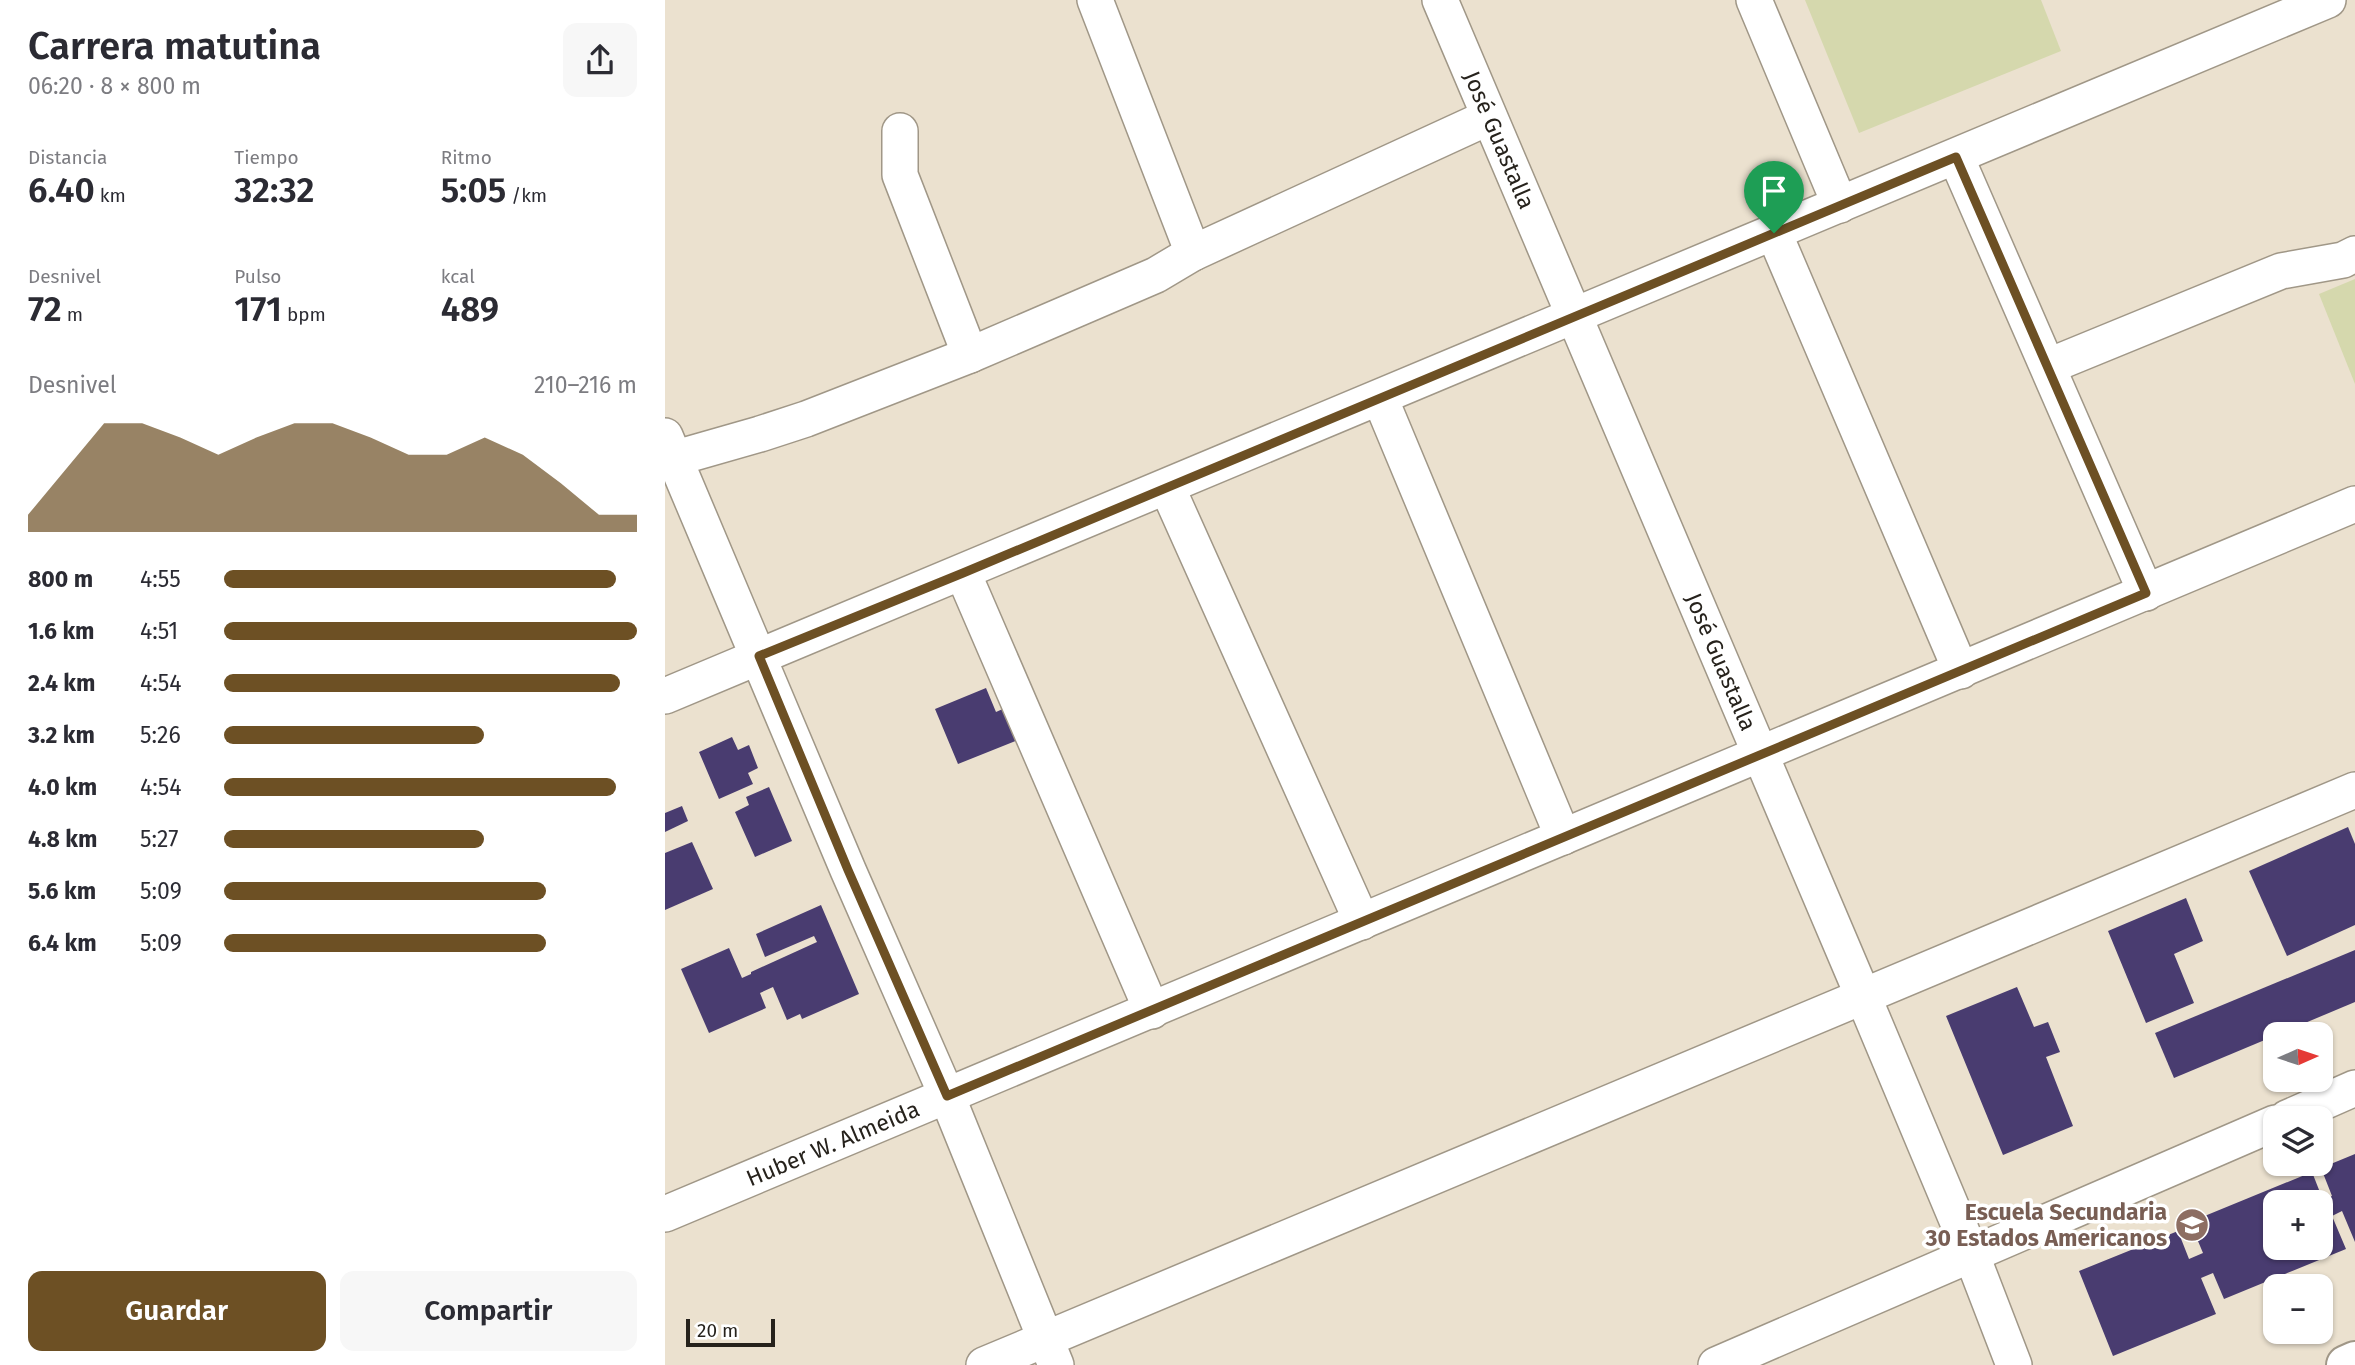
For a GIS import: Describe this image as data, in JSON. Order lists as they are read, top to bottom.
{
  "streets": {
    "street": ["José Guastalla", "Huber W. Almeida"]
  },
  "crossings": [
    ["José Guastalla", "Huber W. Almeida"]
  ],
  "places": {
    "school or university": ["Escuela Secundaria 30 Estados Americanos"]
  },
  "scale_bar": "20 m",
  "north": "right",
  "page": {
    "heading": ["Carrera matutina", "06:20 · 8 × 800 m"],
    "stats": [
      ["Distancia", "6.40 km"],
      ["Tiempo", "32:32"],
      ["Ritmo", "5:05 /km"],
      ["Desnivel", "72 m"],
      ["Pulso", "171 bpm"],
      ["kcal", "489"]
    ],
    "chart": ["Desnivel", "210–216 m"],
    "list": [
      {
        "name": "800 m",
        "note": "4:55"
      },
      {
        "name": "1.6 km",
        "note": "4:51"
      },
      {
        "name": "2.4 km",
        "note": "4:54"
      },
      {
        "name": "3.2 km",
        "note": "5:26"
      },
      {
        "name": "4.0 km",
        "note": "4:54"
      },
      {
        "name": "4.8 km",
        "note": "5:27"
      },
      {
        "name": "5.6 km",
        "note": "5:09"
      },
      {
        "name": "6.4 km",
        "note": "5:09"
      }
    ],
    "map_buttons": ["+", "−"],
    "buttons": ["Guardar", "Compartir"],
    "scale": "20 m"
  }
}
